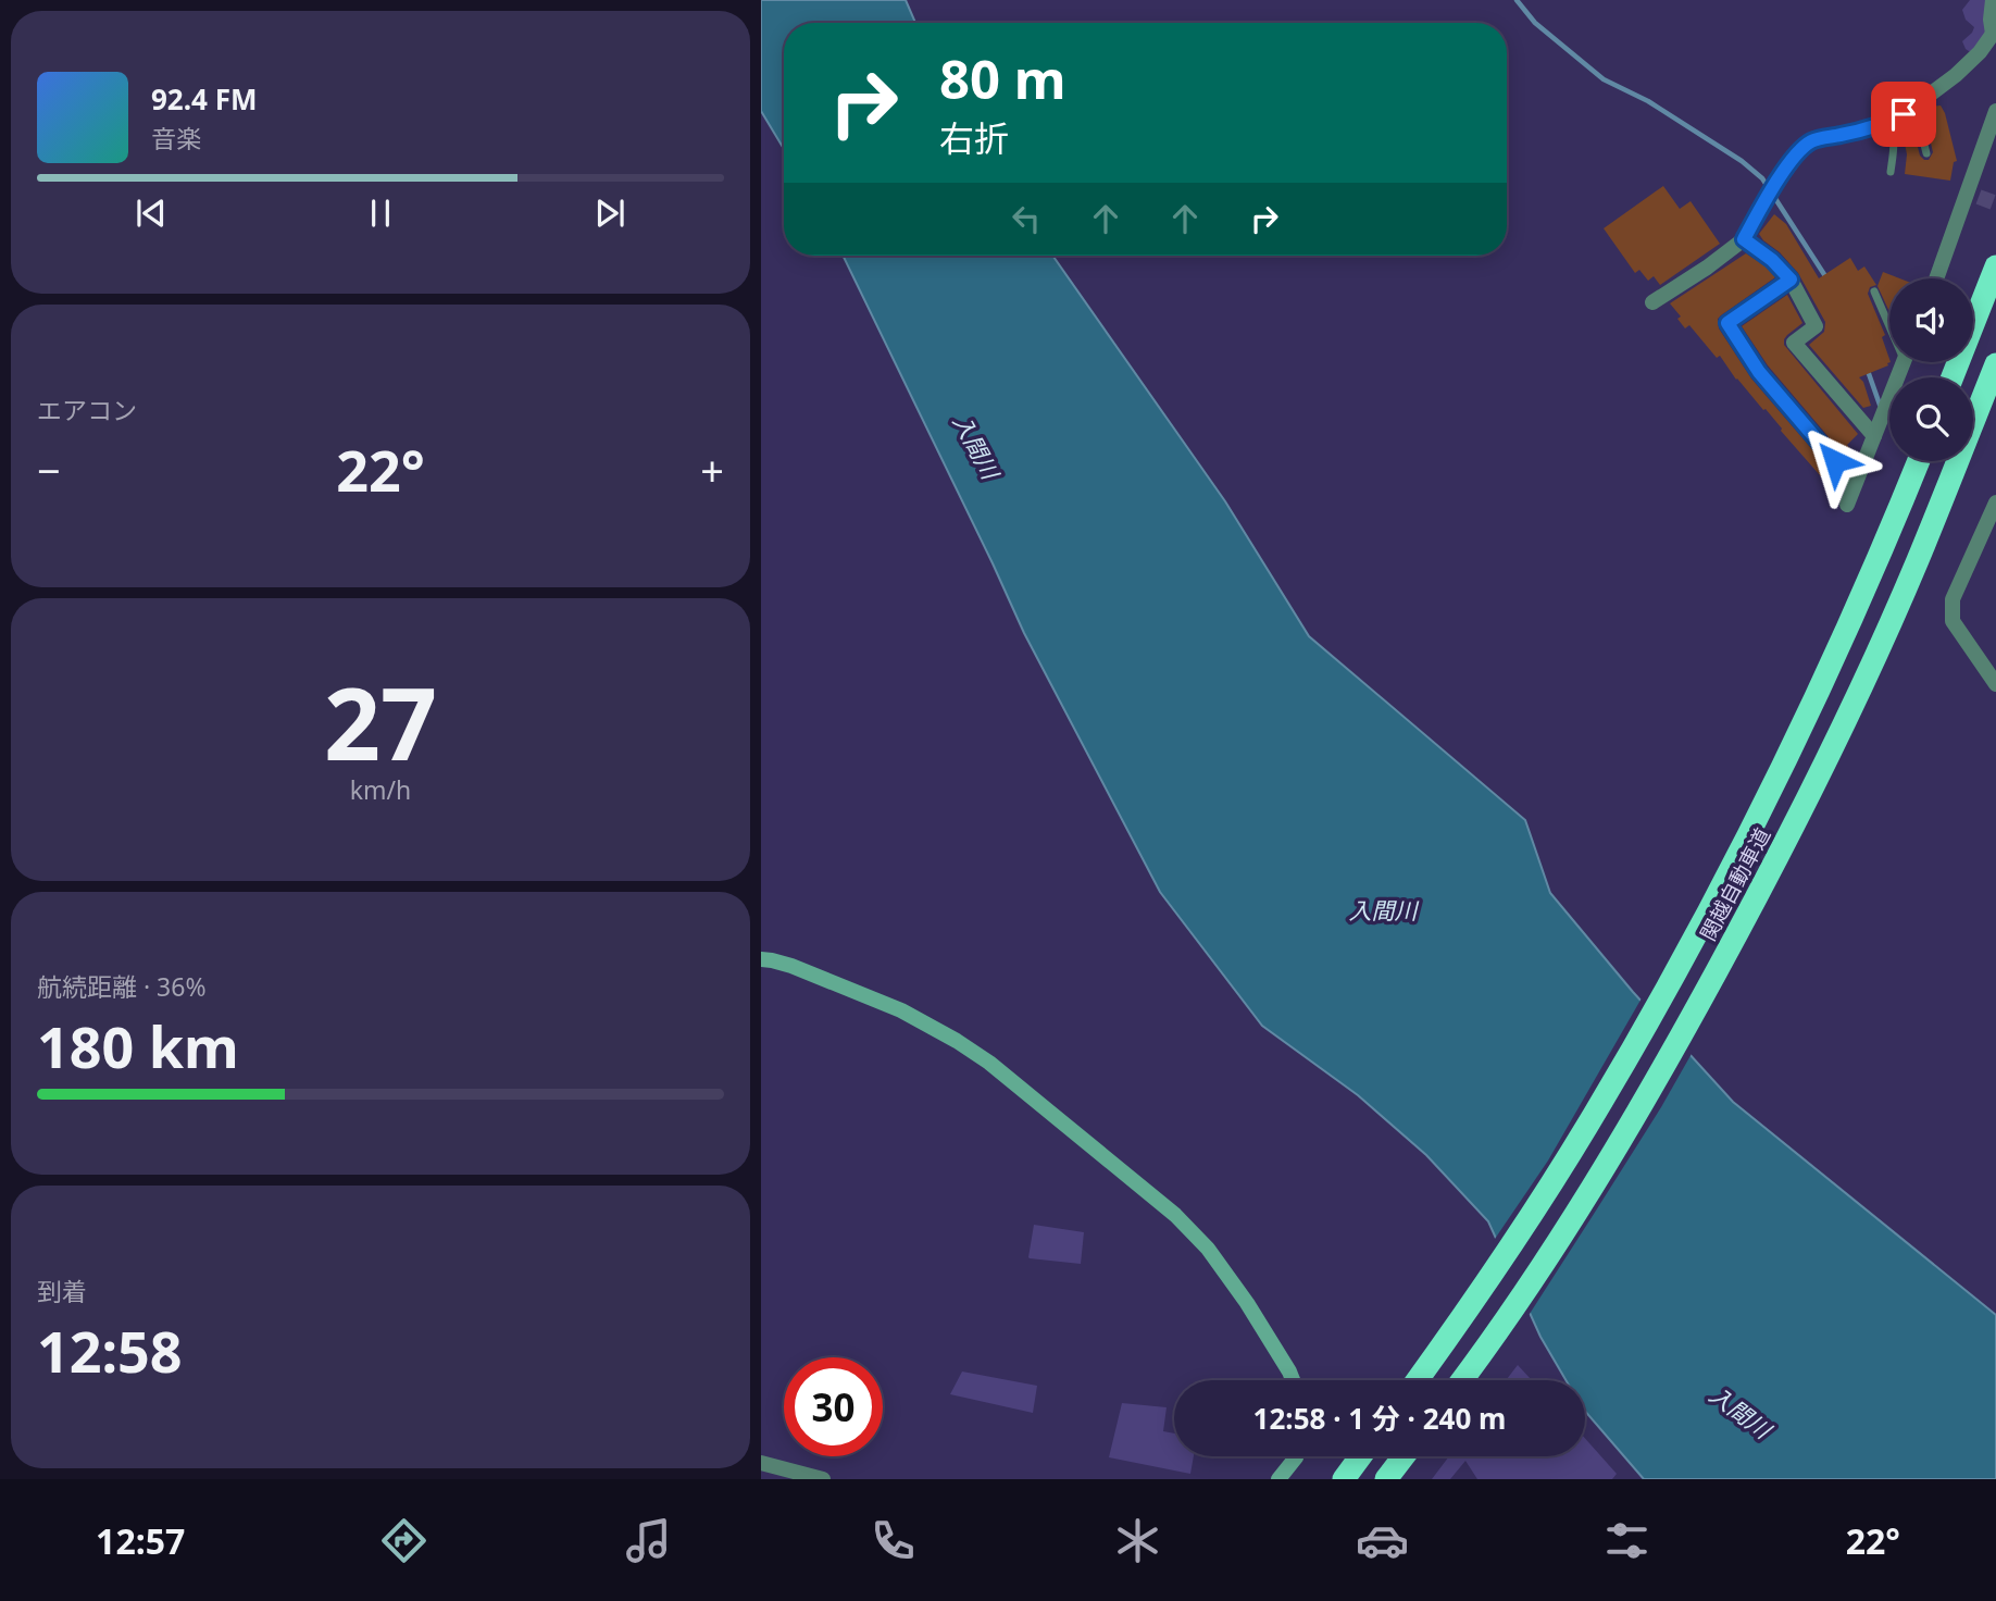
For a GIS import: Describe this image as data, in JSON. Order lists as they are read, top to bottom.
{
  "streets": {
    "highway": ["関越自動車道"]
  },
  "water": ["入間川"],
  "page": {
    "turn": ["80 m", "右折"],
    "song": ["92.4 FM", "音楽"],
    "tile": [
      "エアコン",
      ["27", "km/h"],
      ["航続距離 · 36%", "180 km"],
      ["到着", "12:58"]
    ],
    "heat": ["−", "22°", "+"],
    "limit": "30",
    "trip": "12:58 · 1 分 · 240 m",
    "tabs": ["12:57", "22°"]
  }
}
